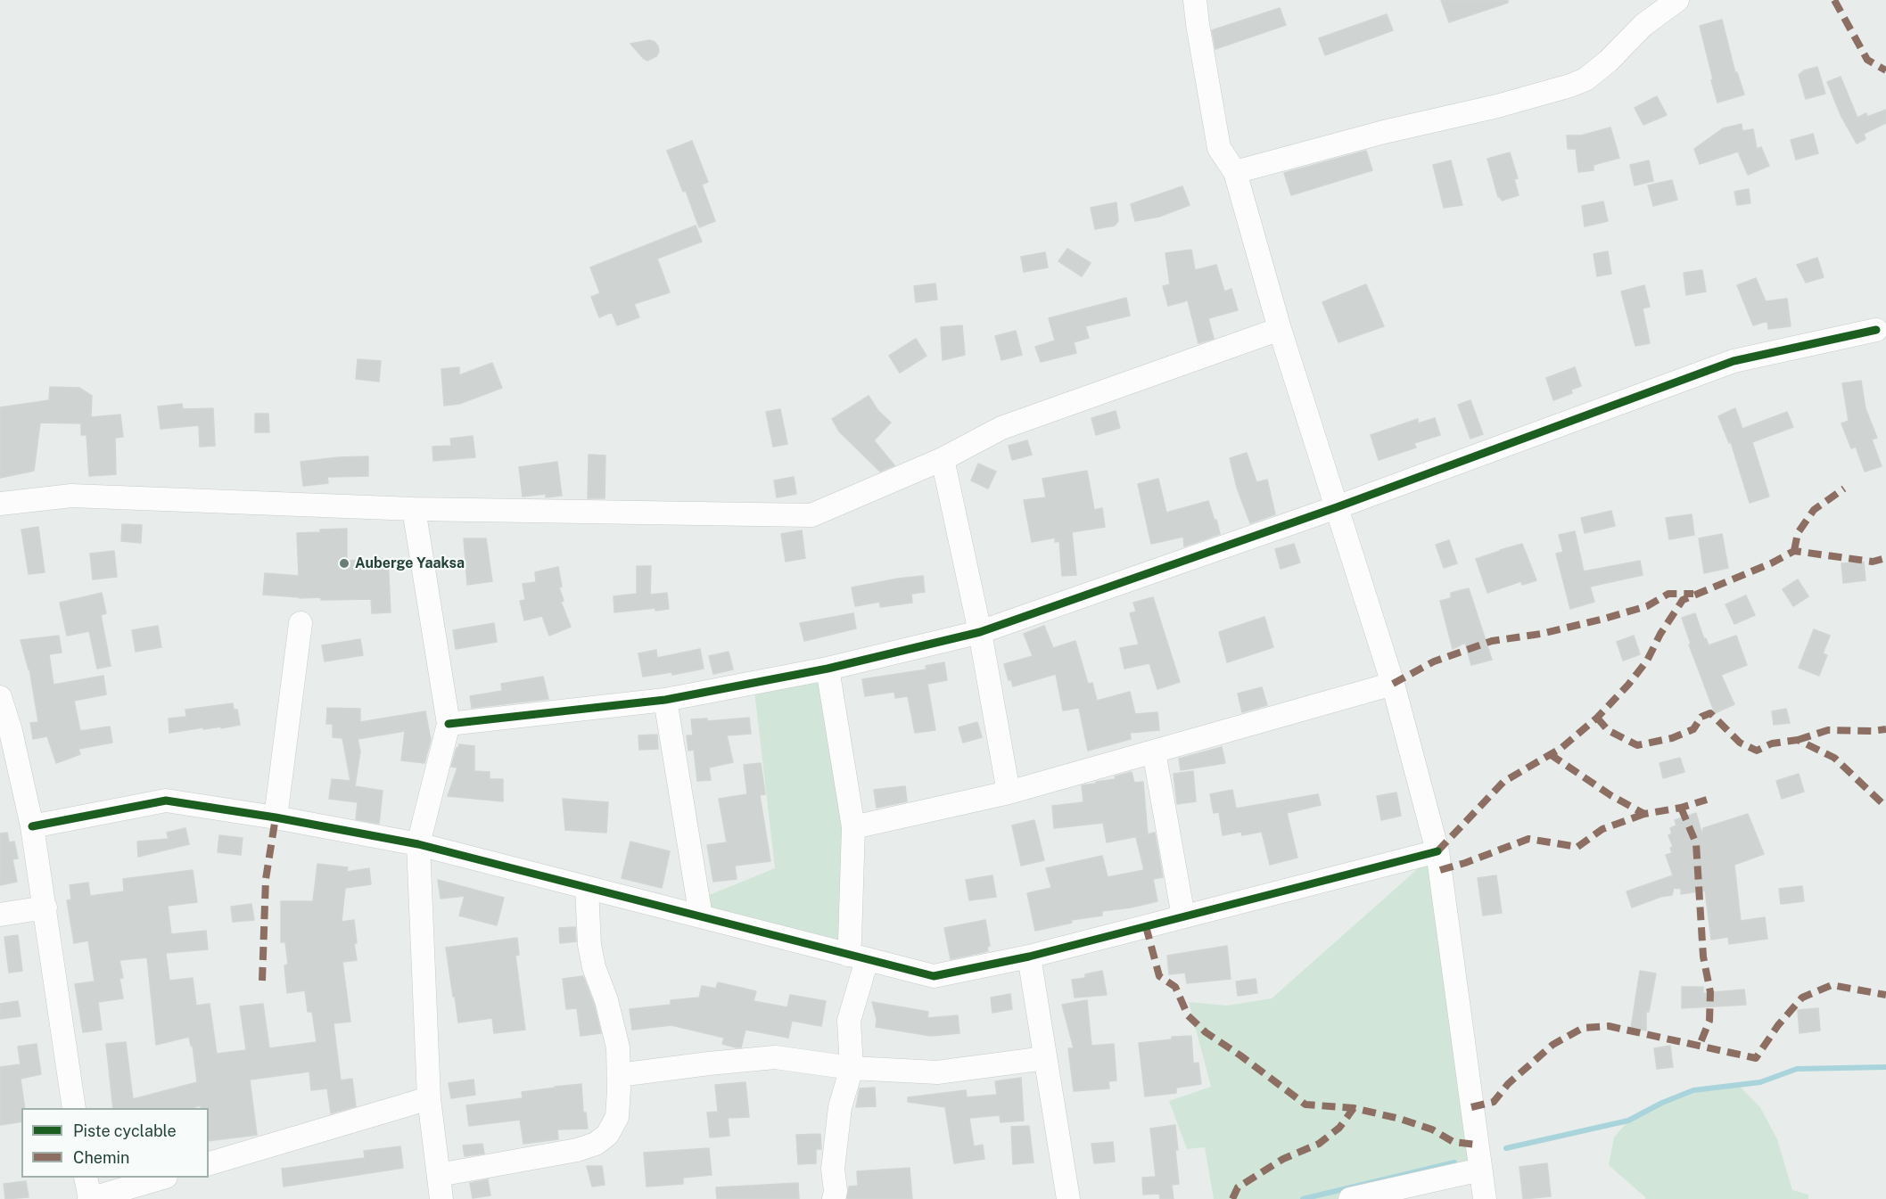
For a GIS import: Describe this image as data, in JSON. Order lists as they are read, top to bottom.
{
  "places": ["Auberge Yaaksa"],
  "legend": ["Piste cyclable", "Chemin"]
}
